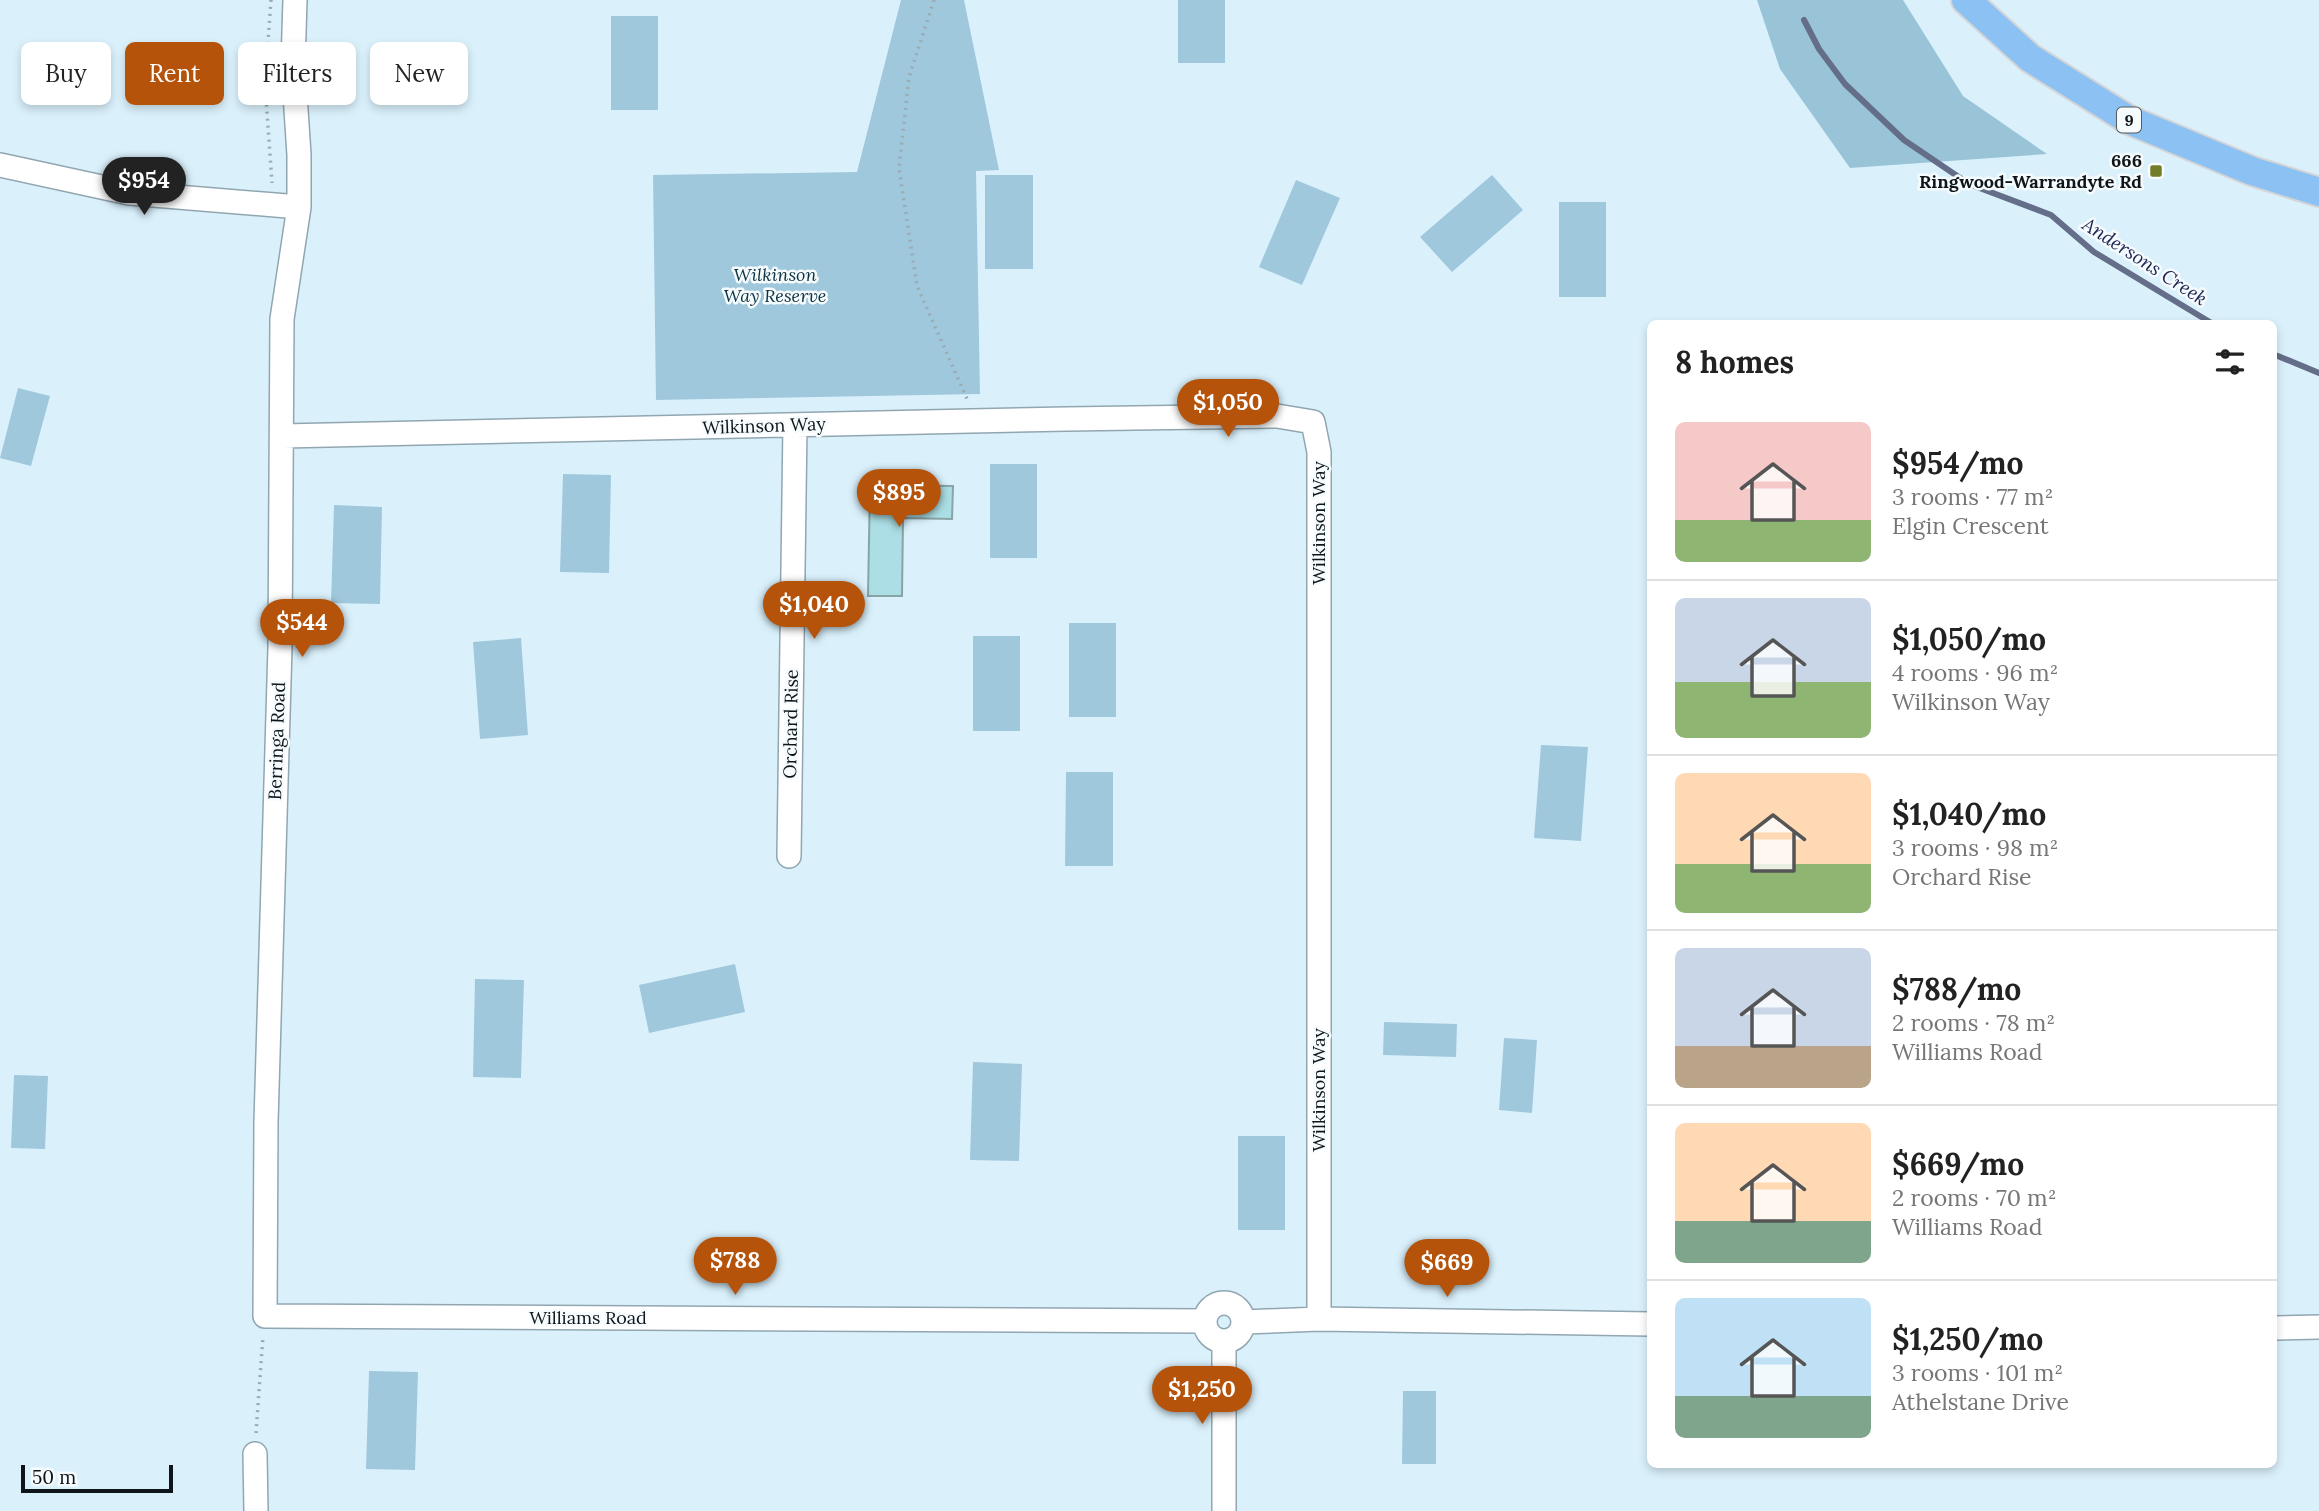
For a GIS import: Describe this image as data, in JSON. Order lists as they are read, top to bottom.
{
  "streets": {
    "main road": ["9"],
    "street": [
      "Wilkinson Way",
      "Orchard Rise",
      "Berringa Road",
      "Williams Road"
    ]
  },
  "crossings": [
    ["Wilkinson Way", "Orchard Rise"],
    ["Wilkinson Way", "Berringa Road"],
    ["Berringa Road", "Williams Road"]
  ],
  "water": ["Andersons Creek"],
  "parks": ["Wilkinson Way Reserve"],
  "places": {
    "transit": ["666 Ringwood-Warrandyte Rd"]
  },
  "scale_bar": "50 m",
  "page": {
    "chip": [
      "Buy",
      "Rent",
      "Filters",
      "New"
    ],
    "price": [
      "$954",
      "$1,050",
      "$895",
      "$1,040",
      "$544",
      "$788",
      "$669",
      "$1,250"
    ],
    "heading": "8 homes",
    "list": [
      {
        "name": "$954/mo",
        "note": "3 rooms · 77 m² · Elgin Crescent"
      },
      {
        "name": "$1,050/mo",
        "note": "4 rooms · 96 m² · Wilkinson Way"
      },
      {
        "name": "$1,040/mo",
        "note": "3 rooms · 98 m² · Orchard Rise"
      },
      {
        "name": "$788/mo",
        "note": "2 rooms · 78 m² · Williams Road"
      },
      {
        "name": "$669/mo",
        "note": "2 rooms · 70 m² · Williams Road"
      },
      {
        "name": "$1,250/mo",
        "note": "3 rooms · 101 m² · Athelstane Drive"
      }
    ],
    "scale": "50 m"
  }
}
